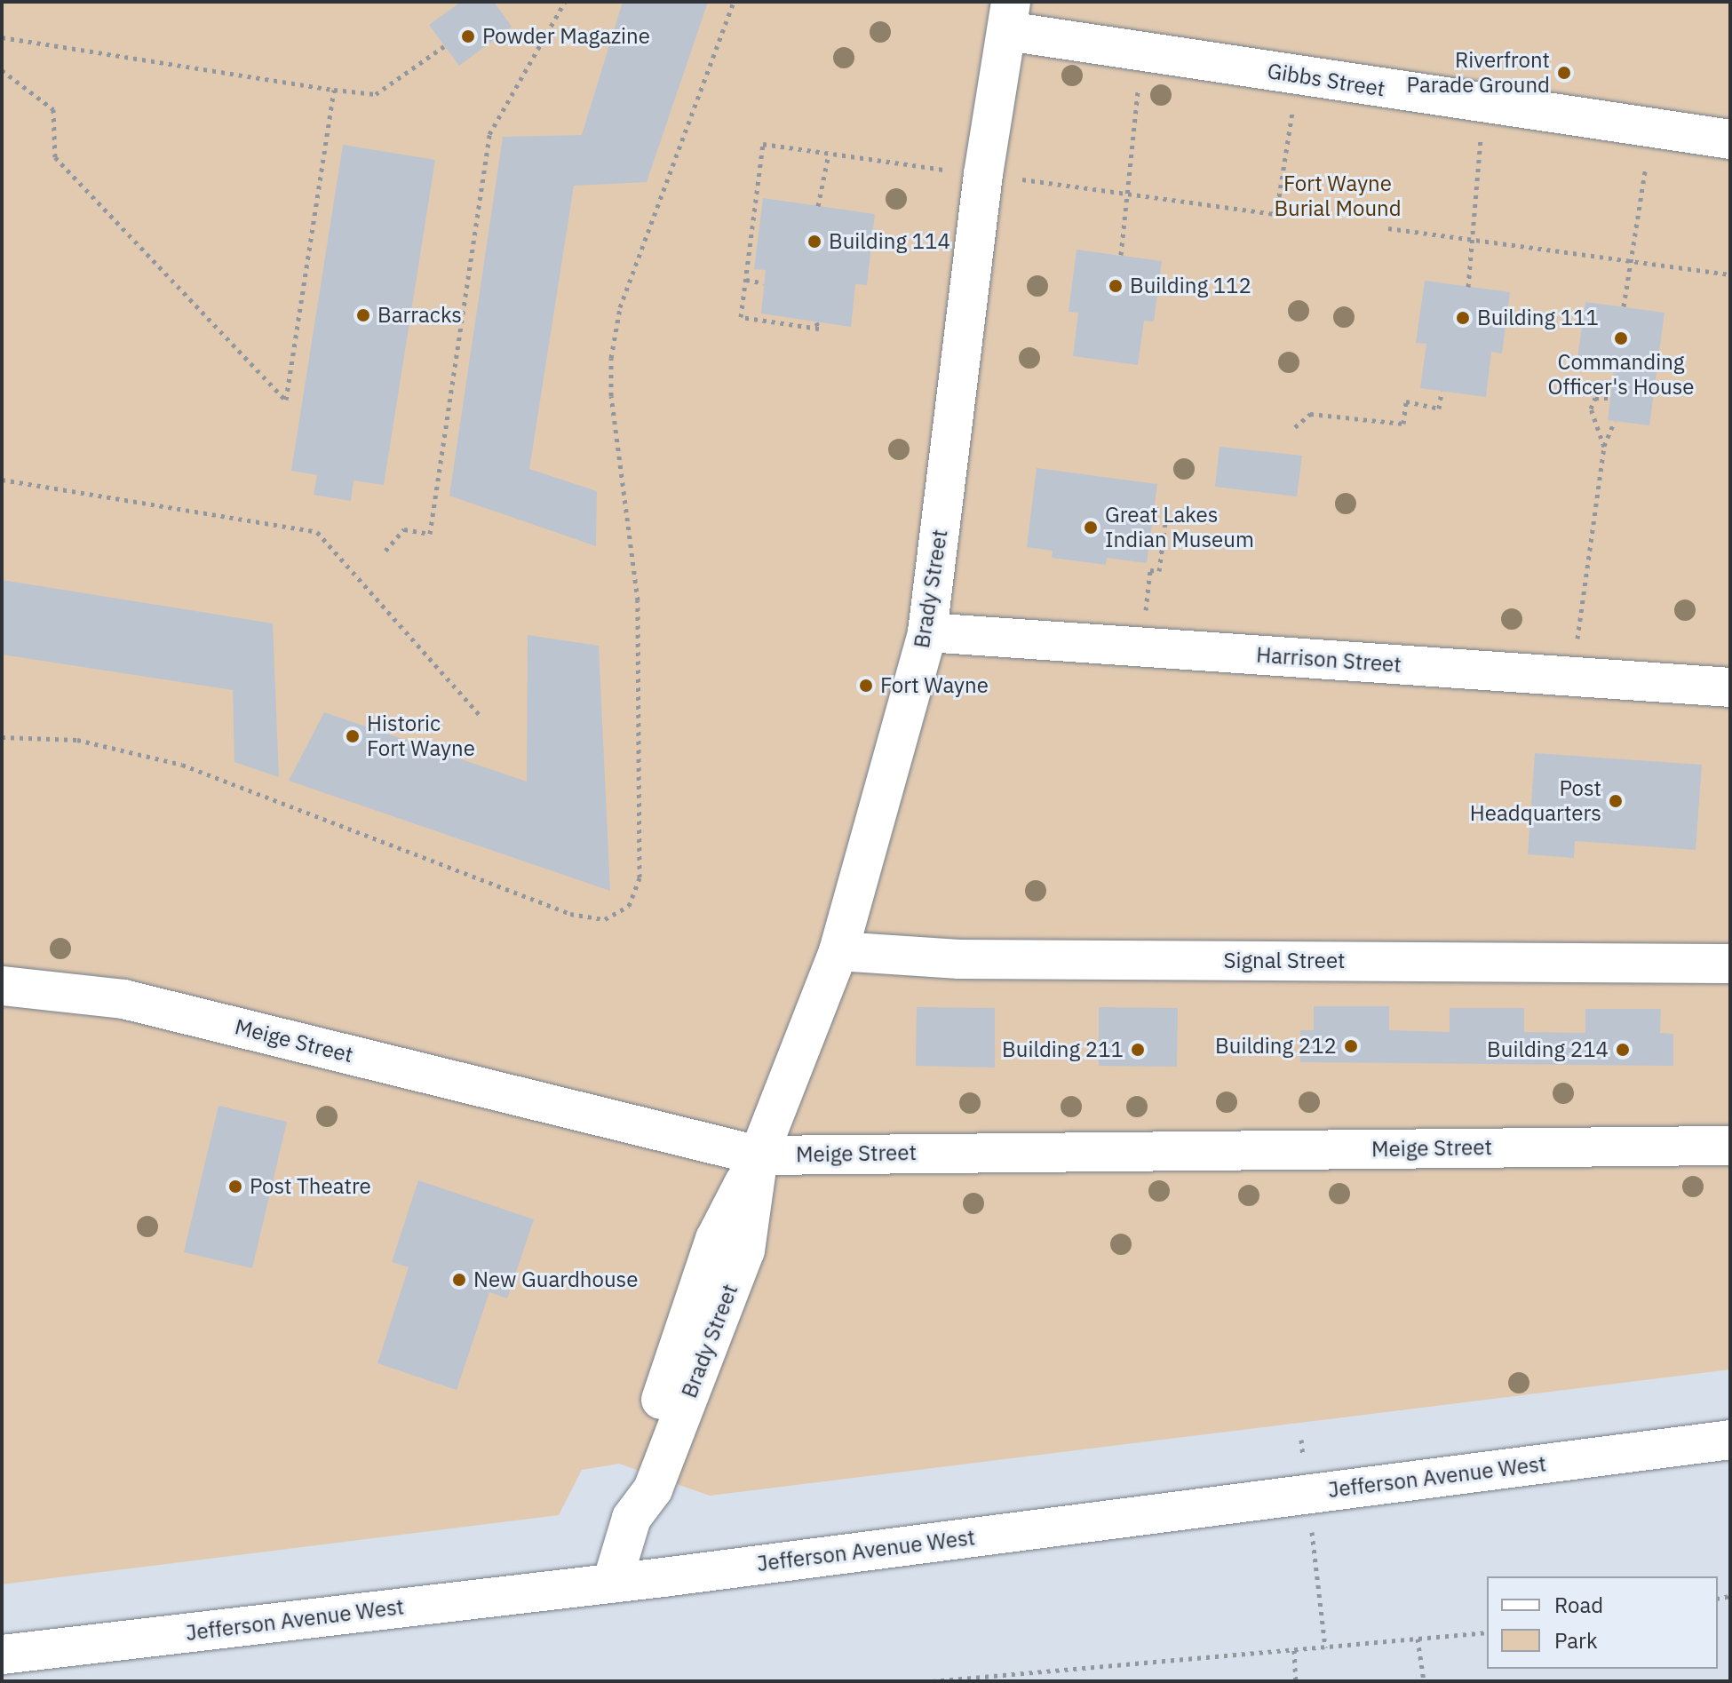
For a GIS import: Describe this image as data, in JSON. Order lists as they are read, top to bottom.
{
  "streets": {
    "street": [
      "Gibbs Street",
      "Brady Street",
      "Harrison Street",
      "Signal Street",
      "Meige Street",
      "Jefferson Avenue West"
    ]
  },
  "crossings": [
    ["Gibbs Street", "Brady Street"],
    ["Brady Street", "Harrison Street"],
    ["Brady Street", "Signal Street"],
    ["Brady Street", "Meige Street"],
    ["Brady Street", "Jefferson Avenue West"]
  ],
  "parks": ["Fort Wayne Burial Mound"],
  "places": [
    "Powder Magazine",
    "Riverfront Parade Ground",
    "Building 114",
    "Building 112",
    "Barracks",
    "Building 111",
    "Commanding Officer's House",
    "Great Lakes Indian Museum",
    "Fort Wayne",
    "Historic Fort Wayne",
    "Post Headquarters",
    "Building 212",
    "Building 211",
    "Building 214",
    "Post Theatre",
    "New Guardhouse"
  ],
  "legend": ["Road", "Park"]
}
